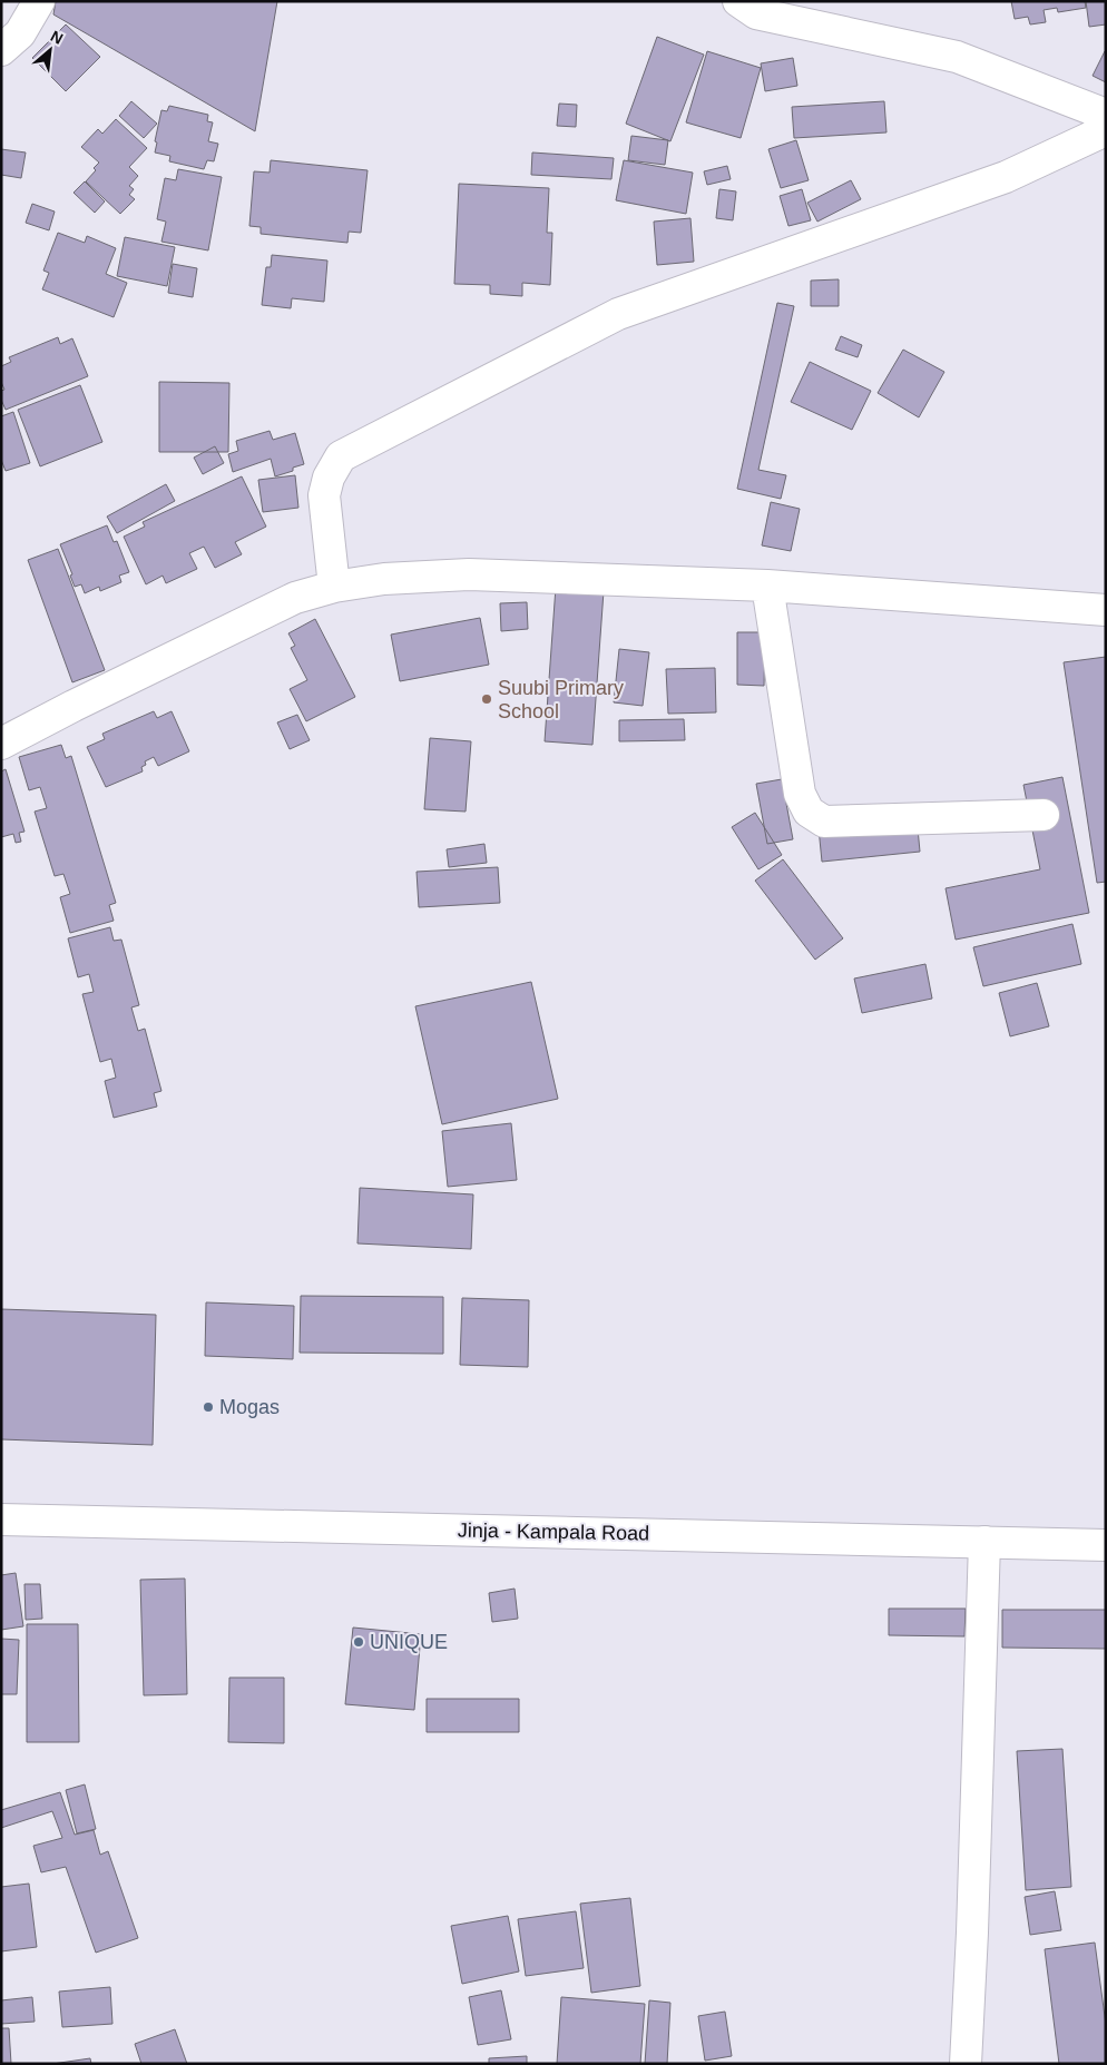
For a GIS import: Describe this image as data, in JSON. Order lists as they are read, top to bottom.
{
  "streets": {
    "main road": ["Jinja - Kampala Road"]
  },
  "places": ["Suubi Primary School", "Mogas", "UNIQUE"],
  "north": "top right"
}
